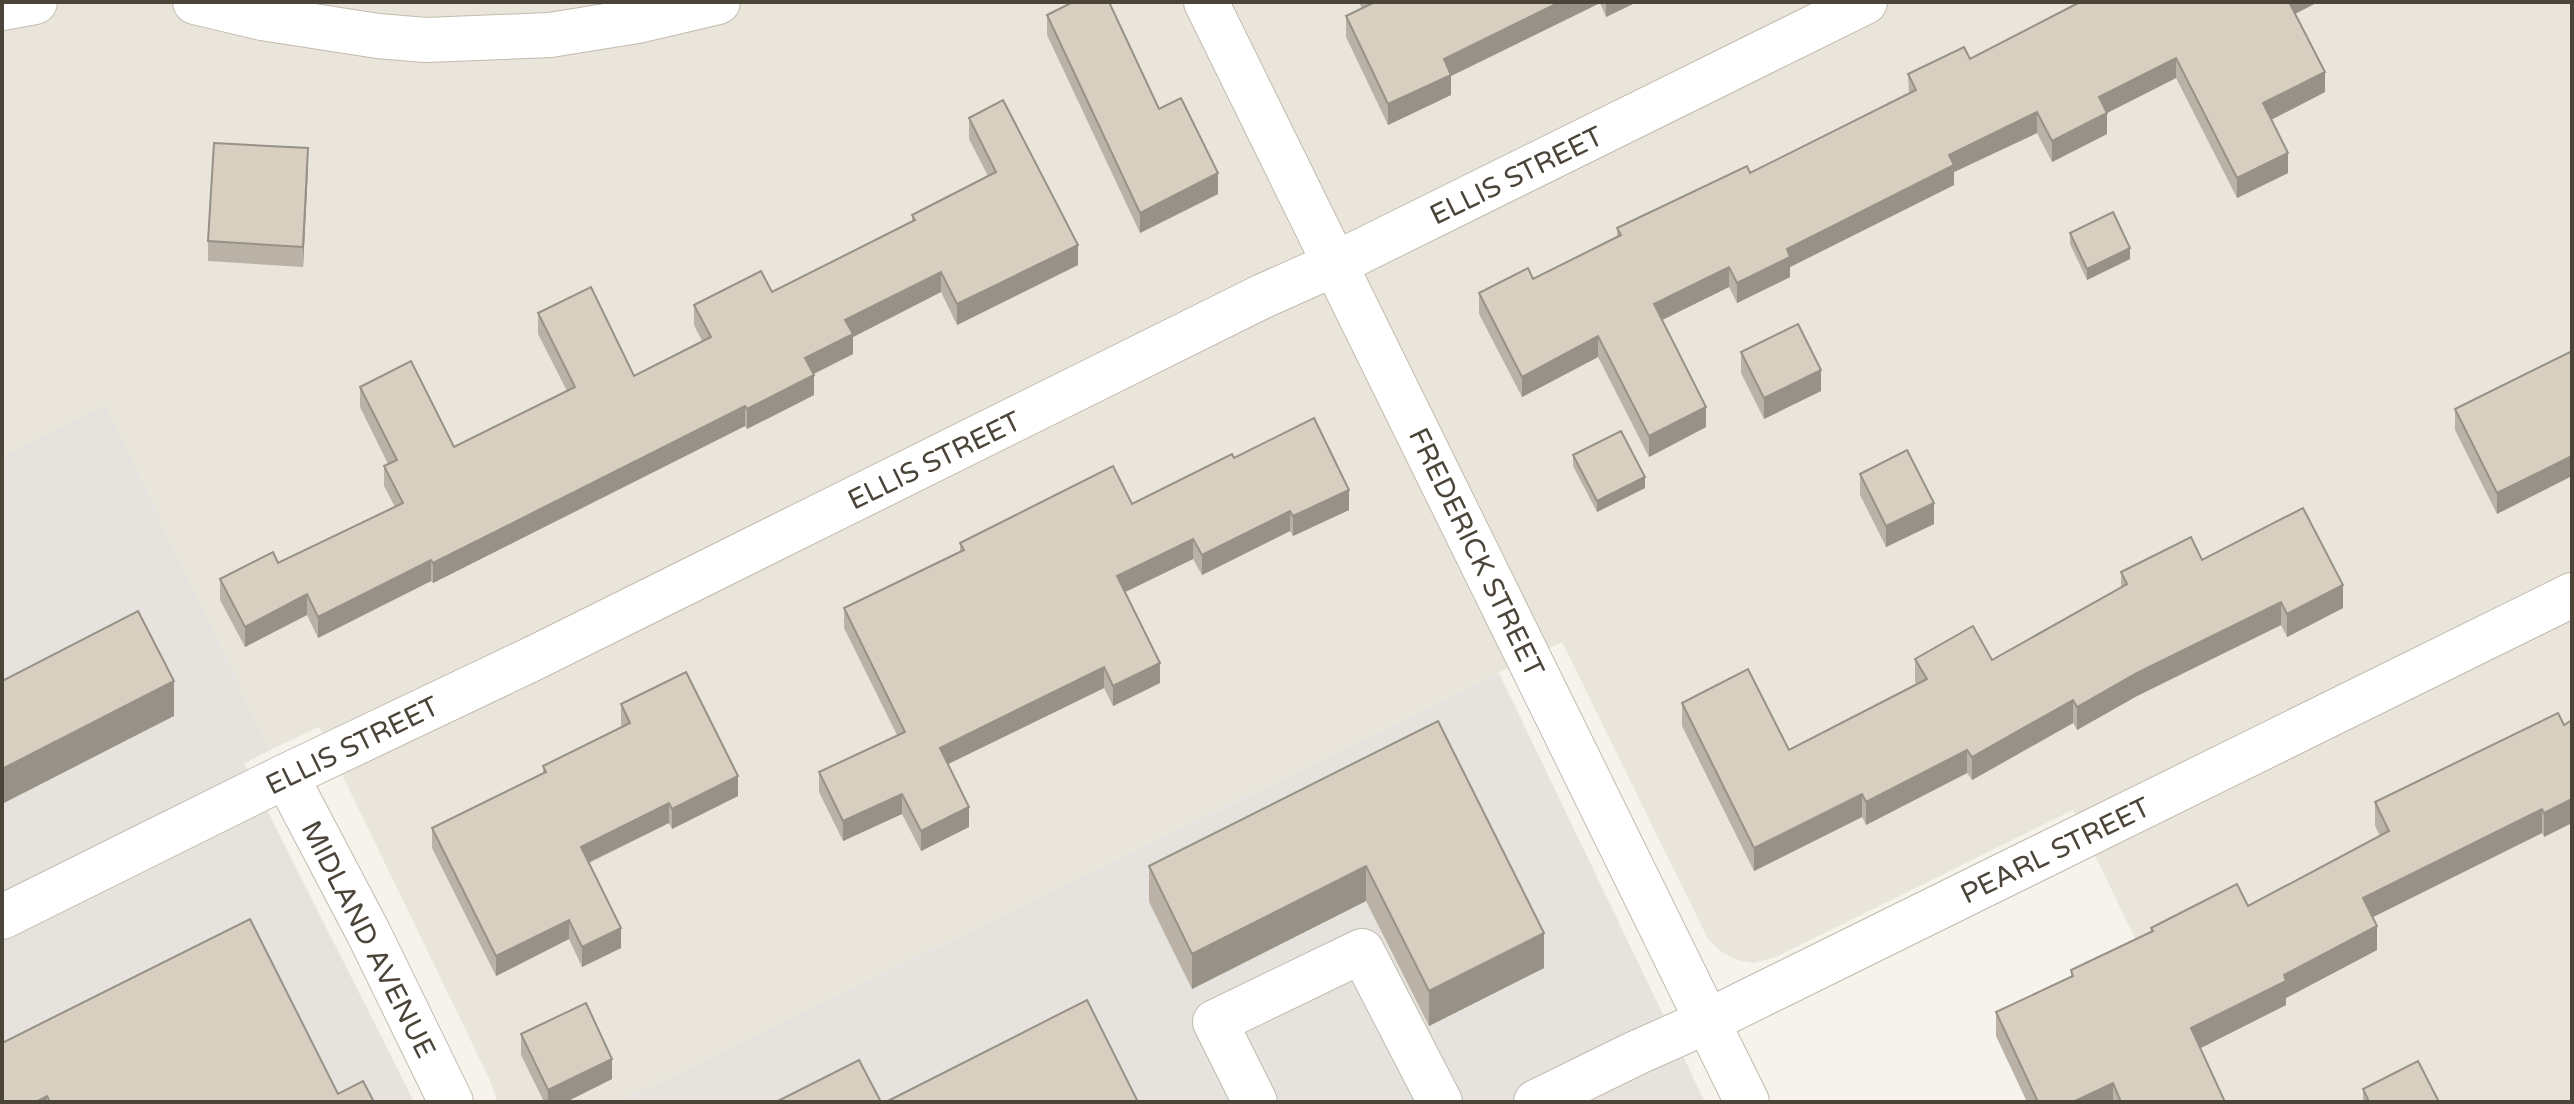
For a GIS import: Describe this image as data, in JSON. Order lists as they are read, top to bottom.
{
  "streets": {
    "street": [
      "ELLIS STREET",
      "FREDERICK STREET",
      "PEARL STREET",
      "MIDLAND AVENUE"
    ]
  },
  "crossings": [
    ["ELLIS STREET", "FREDERICK STREET"],
    ["ELLIS STREET", "MIDLAND AVENUE"],
    ["FREDERICK STREET", "PEARL STREET"]
  ]
}
